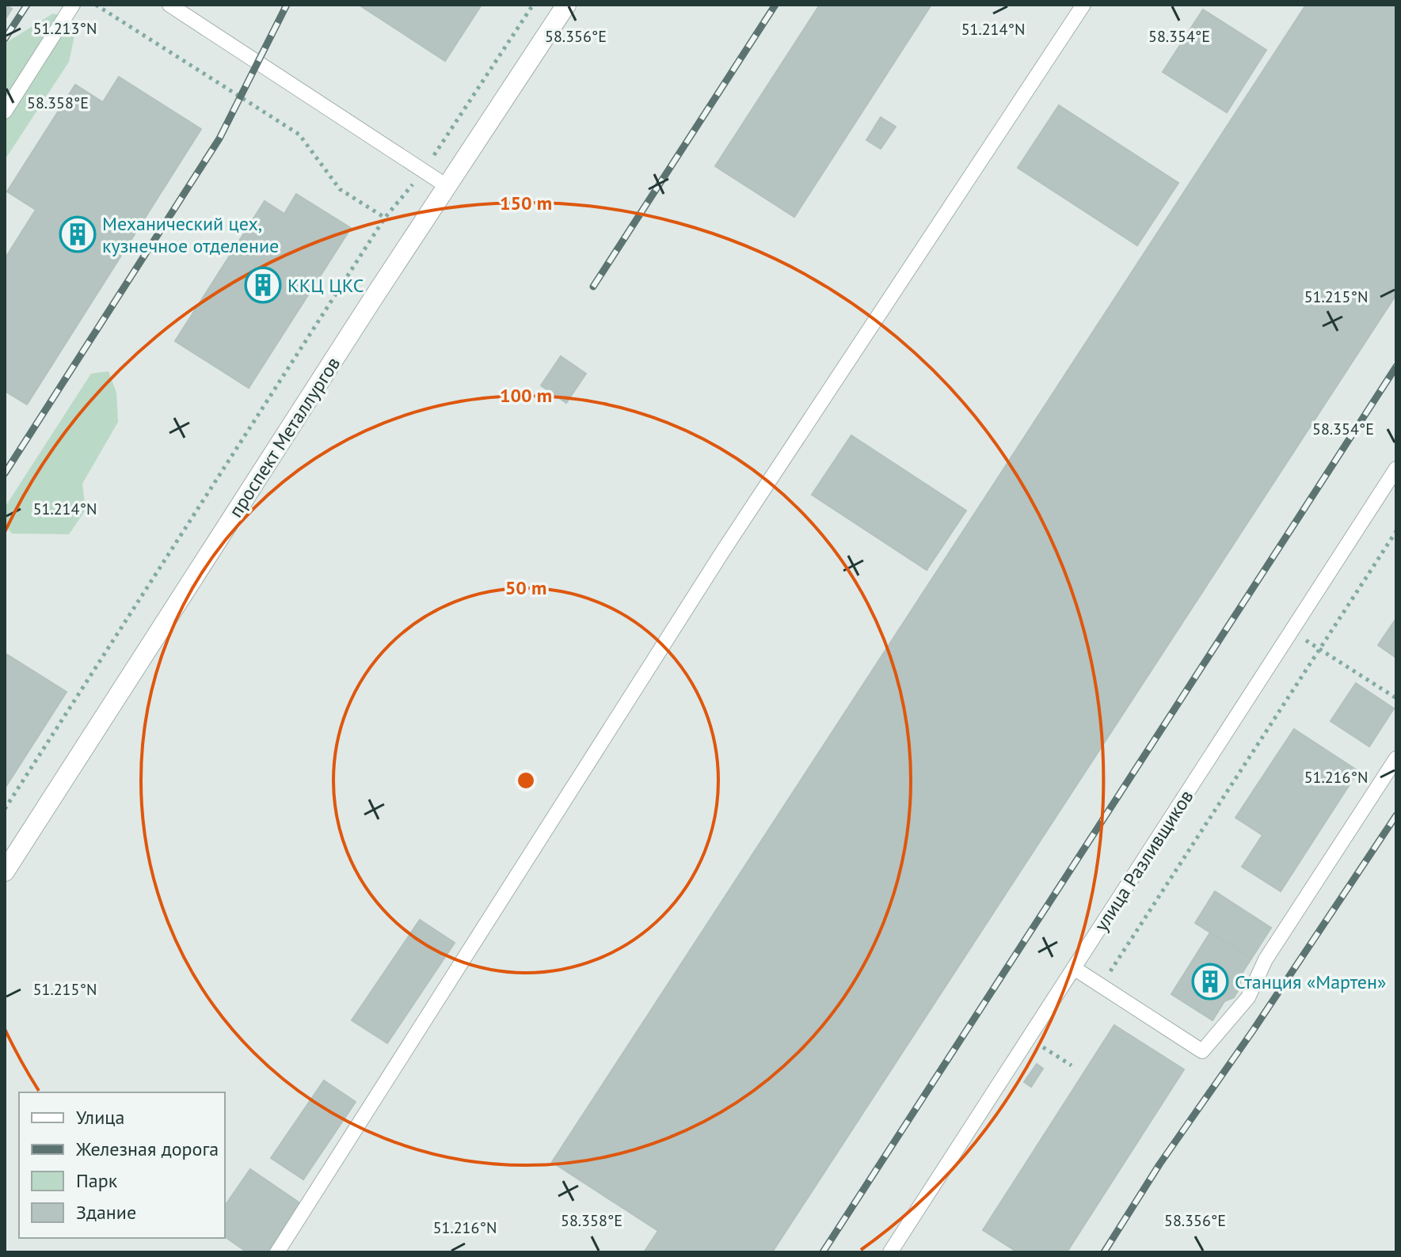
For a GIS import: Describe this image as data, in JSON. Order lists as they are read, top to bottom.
{
  "streets": {
    "street": ["проспект Металлургов"],
    "lane": ["улица Разливщиков"]
  },
  "places": {
    "building": ["Механический цех, кузнечное отделение", "ККЦ ЦКС", "Станция «Мартен»"]
  },
  "legend": [
    "Улица",
    "Железная дорога",
    "Парк",
    "Здание"
  ],
  "coordinates": [
    "51.213°N",
    "51.214°N",
    "58.356°E",
    "58.354°E",
    "58.358°E",
    "51.215°N",
    "51.216°N"
  ],
  "rings": ["150 m", "100 m", "50 m"]
}
